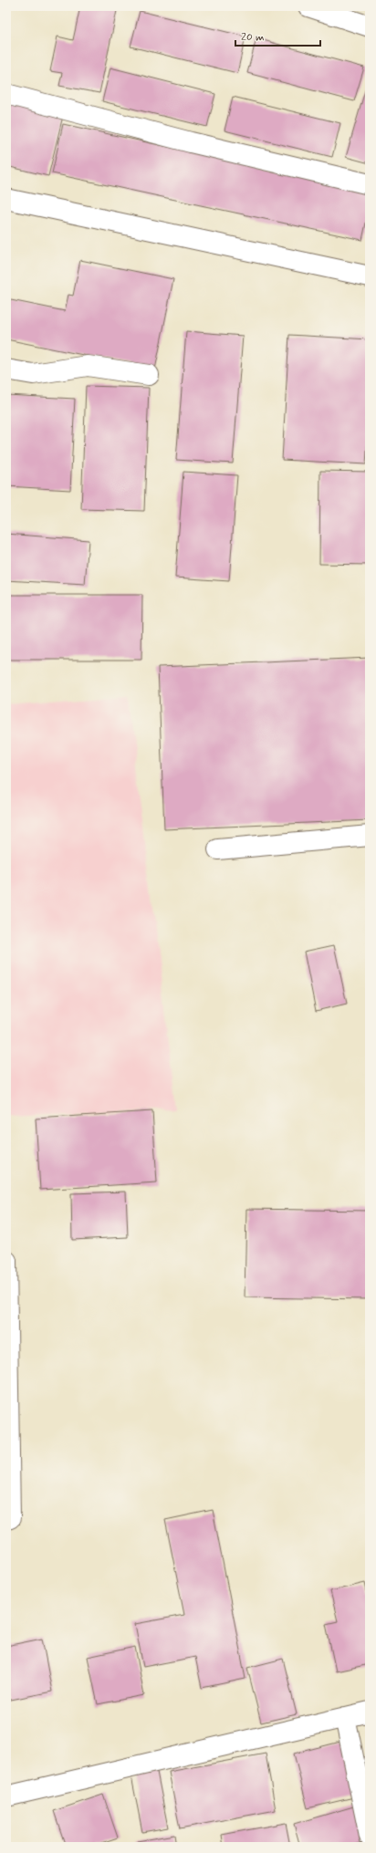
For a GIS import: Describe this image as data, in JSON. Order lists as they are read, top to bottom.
{
  "scale_bar": "20 m"
}
